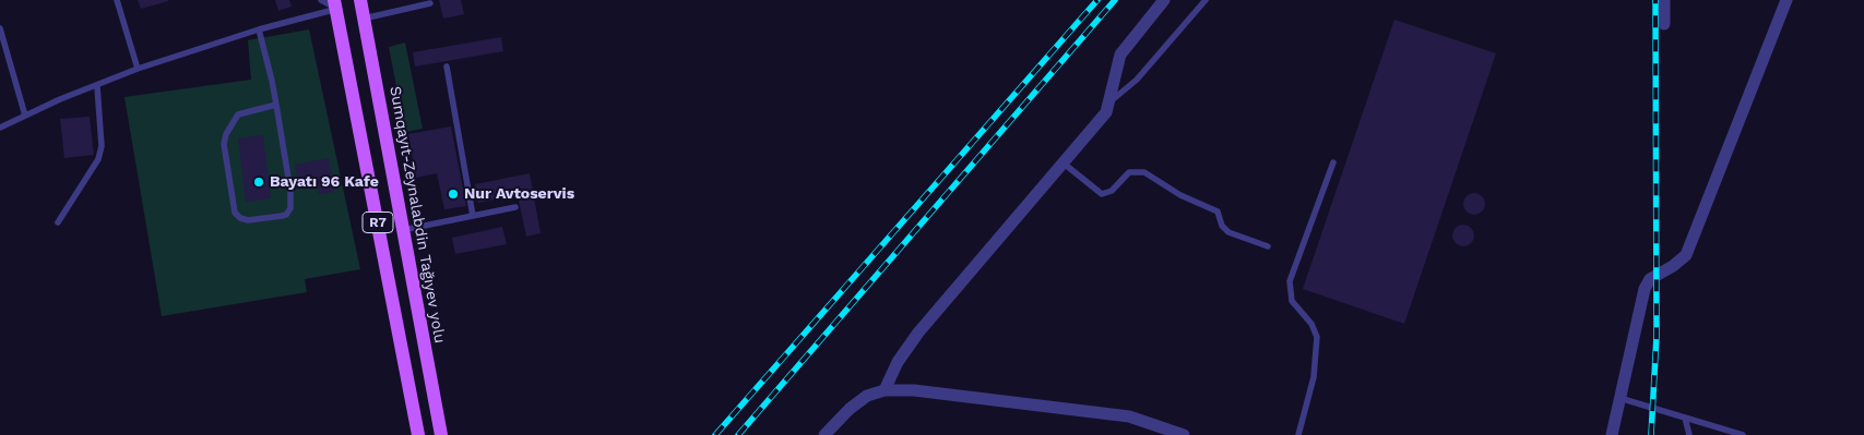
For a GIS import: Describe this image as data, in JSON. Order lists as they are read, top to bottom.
{
  "streets": {
    "main road": ["Sumqayıt-Zeynalabdin Tağıyev yolu", "R7"]
  },
  "places": ["Bayatı 96 Kafe", "Nur Avtoservis"]
}
